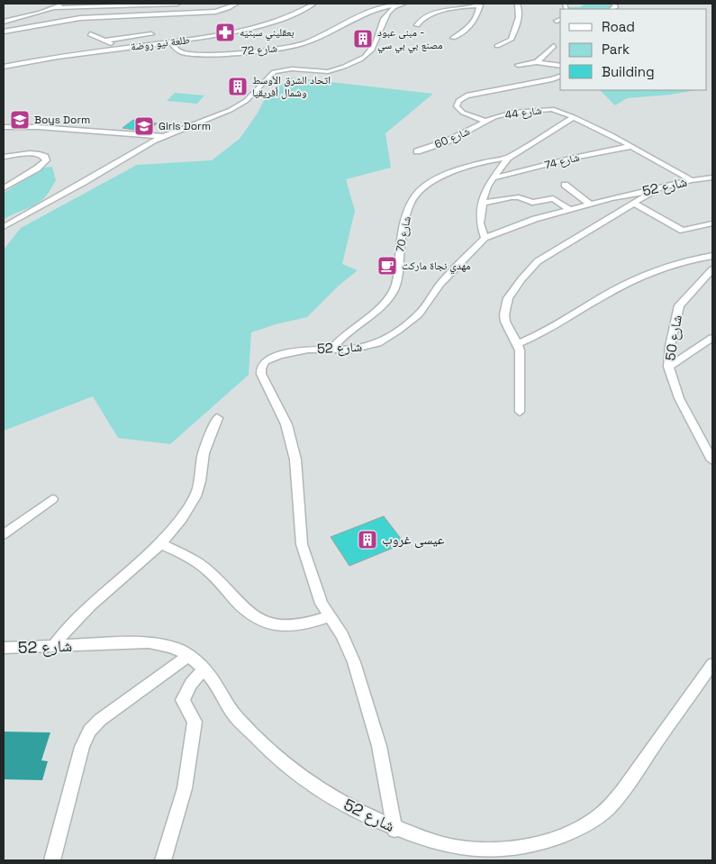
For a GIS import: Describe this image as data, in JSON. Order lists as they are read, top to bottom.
{
  "streets": {
    "street": [
      "طلعة نيو روضة",
      "شارع 72",
      "شارع 44",
      "شارع 60",
      "شارع 74",
      "شارع 52",
      "شارع 70",
      "شارع 50"
    ]
  },
  "crossings": [
    ["طلعة نيو روضة", "شارع 72"],
    ["شارع 44", "شارع 60"],
    ["شارع 44", "شارع 74"],
    ["شارع 44", "شارع 52"],
    ["شارع 52", "شارع 70"]
  ],
  "places": {
    "pharmacy": ["بعقليني سبتيه"],
    "building": ["مبنى عبود - مصنع بي بي سي", "اتحاد الشرق الأوسط وشمال أفريقيا", "عيسى غروب"],
    "school or university": ["Boys Dorm", "Girls Dorm"],
    "cafe": ["مهدي نجاة ماركت"]
  },
  "legend": ["Road", "Park", "Building"]
}
